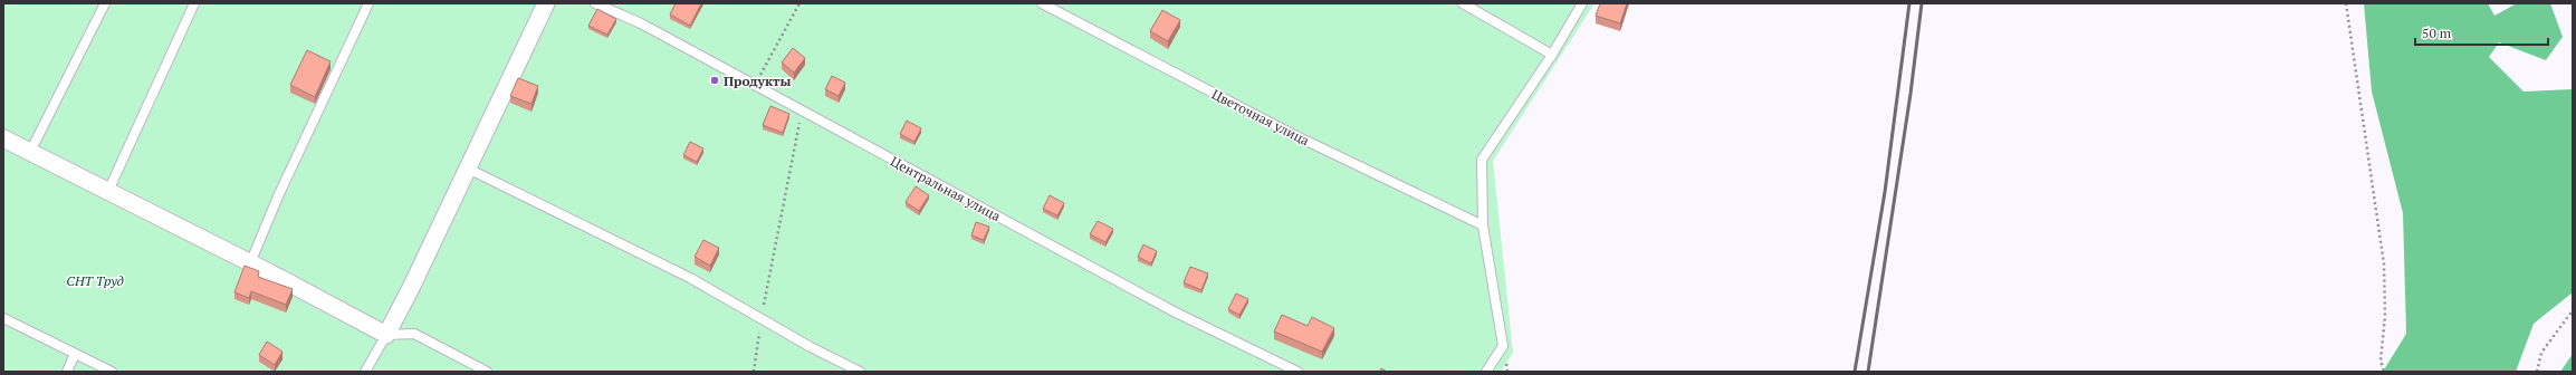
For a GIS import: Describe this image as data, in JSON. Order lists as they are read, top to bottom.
{
  "streets": {
    "lane": ["Цветочная улица", "Центральная улица"]
  },
  "parks": ["СНТ Труд"],
  "places": ["Продукты"],
  "scale_bar": "50 m"
}
